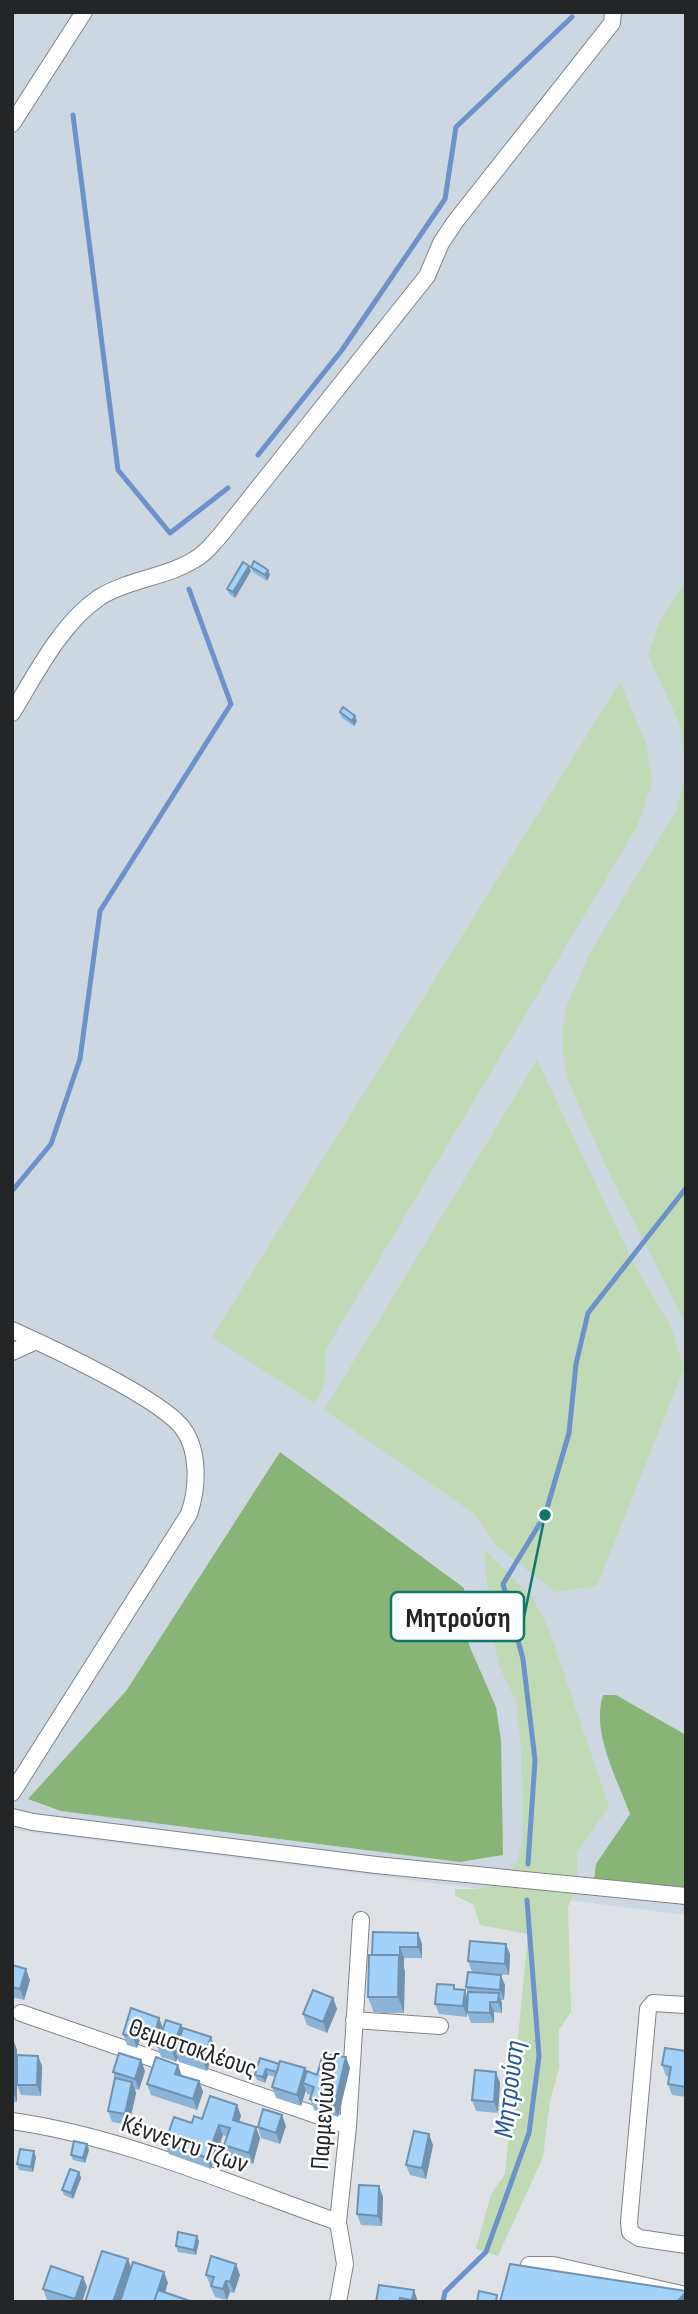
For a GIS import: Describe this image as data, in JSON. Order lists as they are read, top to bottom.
{
  "streets": {
    "street": ["Θεμιστοκλέους", "Παρμενίωνος", "Κέννεντυ Τζων"]
  },
  "crossings": [
    ["Θεμιστοκλέους", "Παρμενίωνος"],
    ["Παρμενίωνος", "Κέννεντυ Τζων"]
  ],
  "water": ["Μητρούση"],
  "places": ["Μητρούση"]
}
